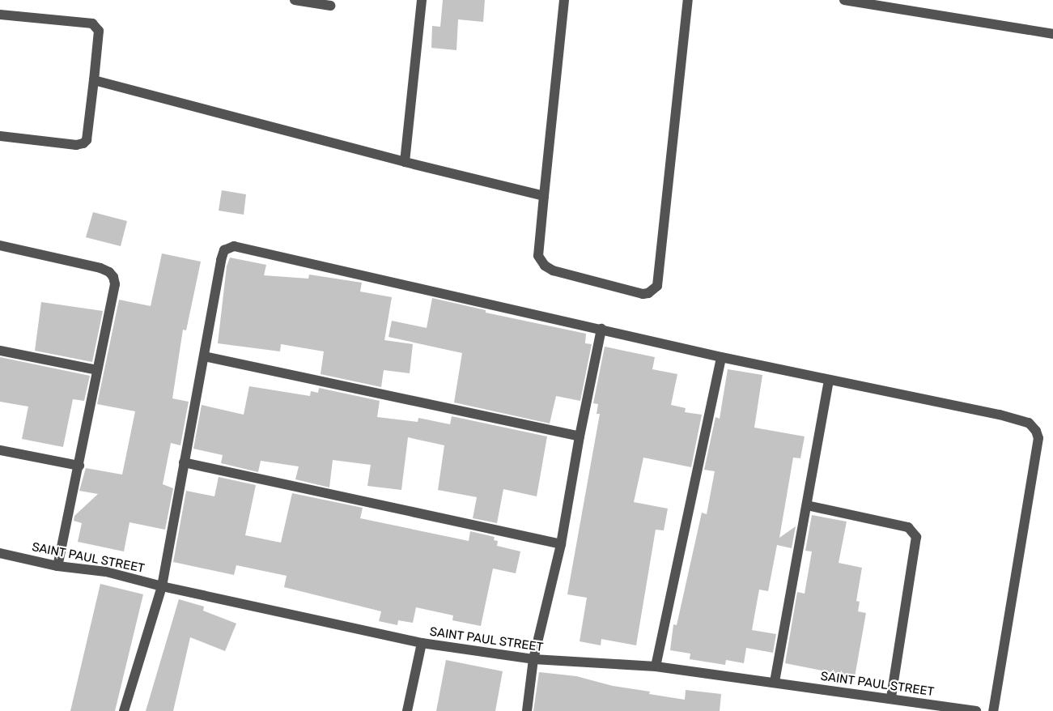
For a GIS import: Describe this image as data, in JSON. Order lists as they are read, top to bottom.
{
  "streets": {
    "street": ["SAINT PAUL STREET"]
  }
}
